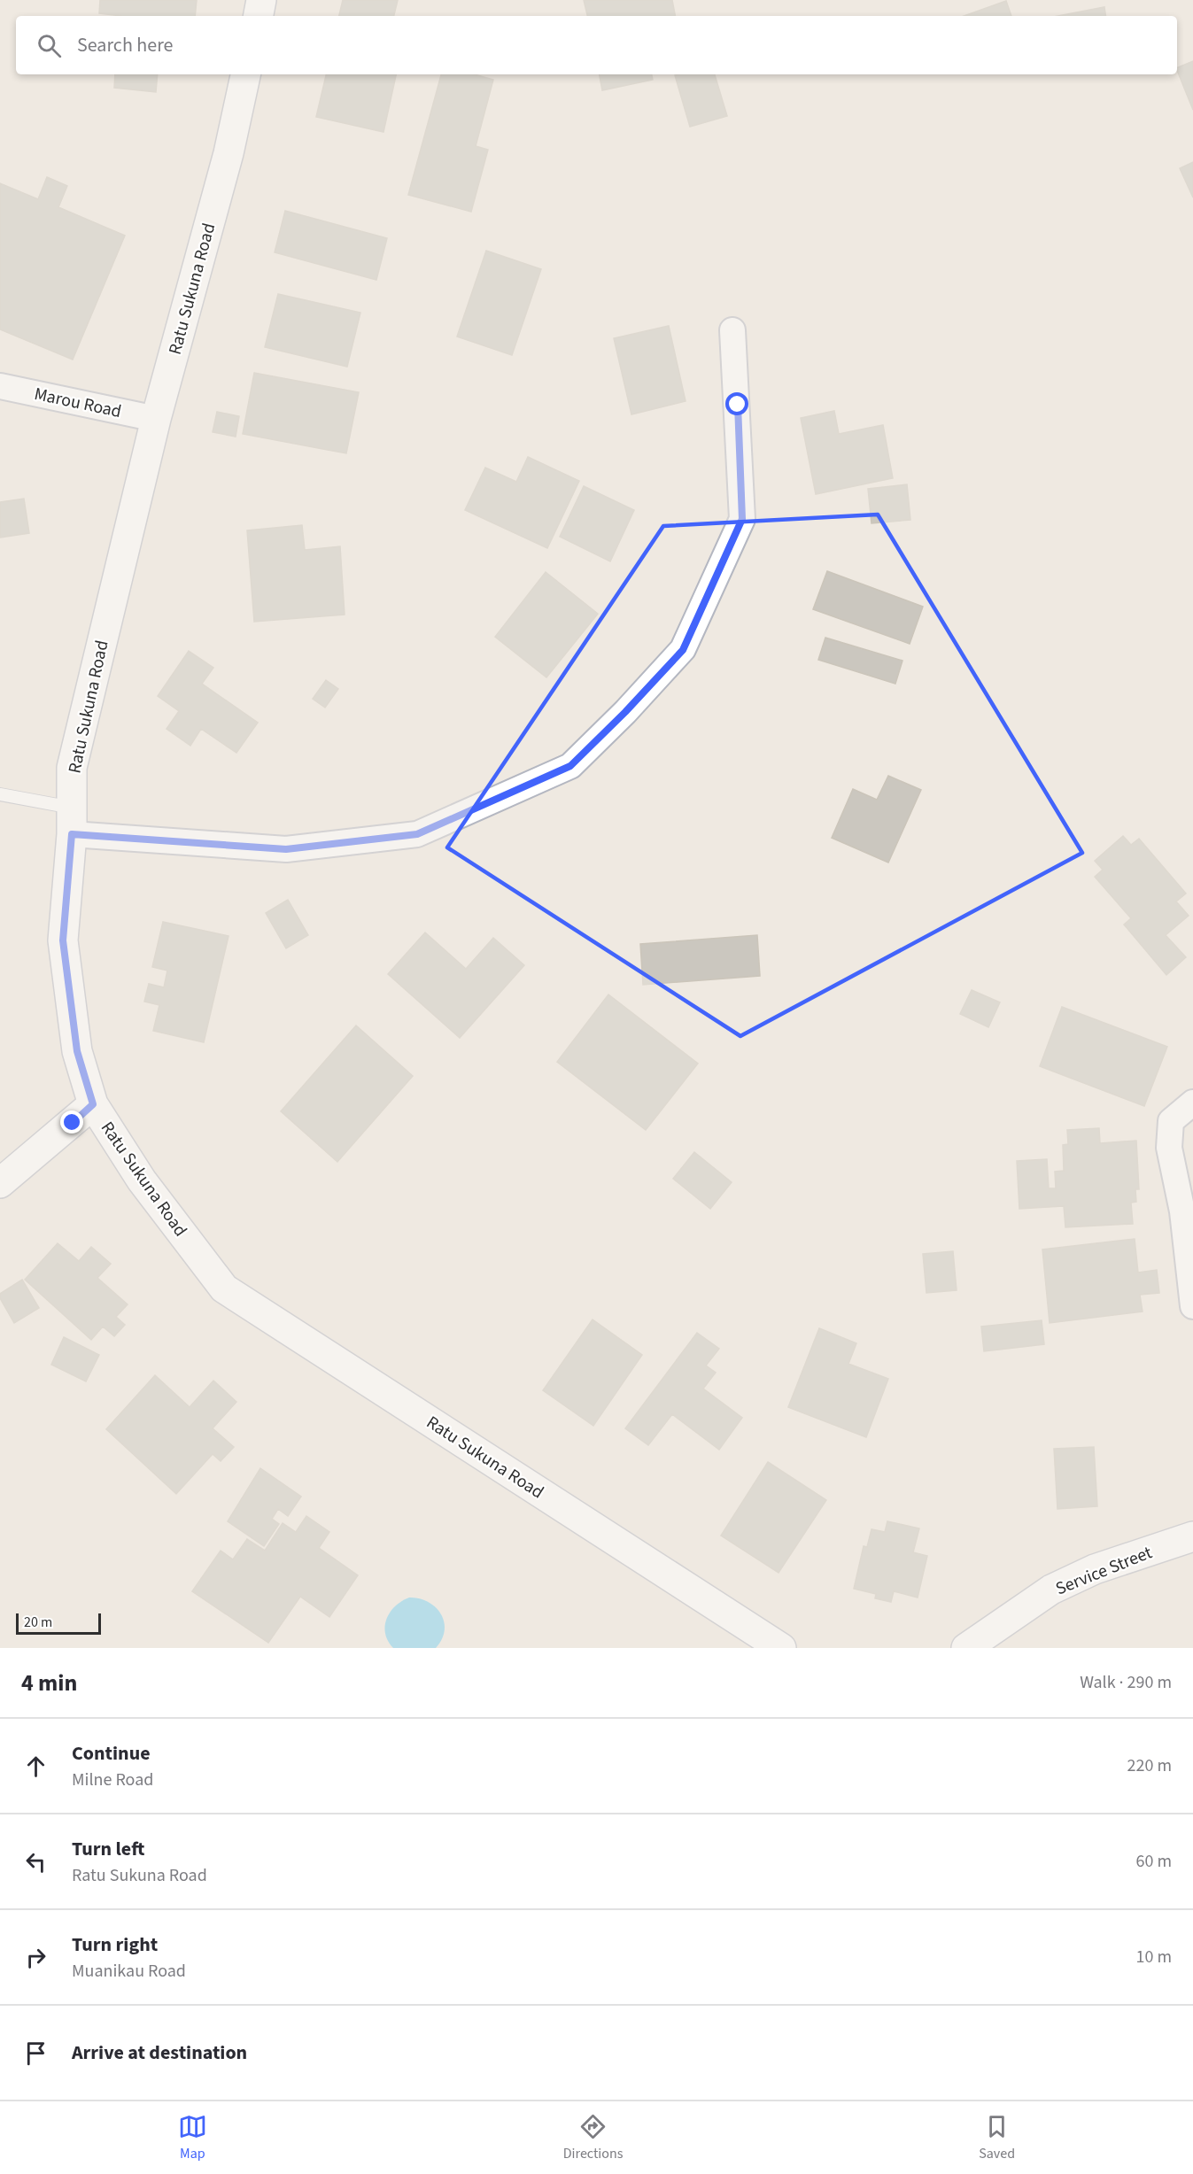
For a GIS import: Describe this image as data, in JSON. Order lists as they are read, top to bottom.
{
  "streets": {
    "main road": ["Ratu Sukuna Road", "Service Street"],
    "street": ["Marou Road"]
  },
  "crossings": [
    ["Ratu Sukuna Road", "Marou Road"]
  ],
  "scale_bar": "20 m",
  "page": {
    "search": "Search here",
    "scale": "20 m",
    "heading": ["4 min", "Walk · 290 m"],
    "list": [
      ["Continue", "Milne Road", "220 m"],
      ["Turn left", "Ratu Sukuna Road", "60 m"],
      ["Turn right", "Muanikau Road", "10 m"],
      "Arrive at destination"
    ],
    "nav": ["Map", "Directions", "Saved"]
  }
}
